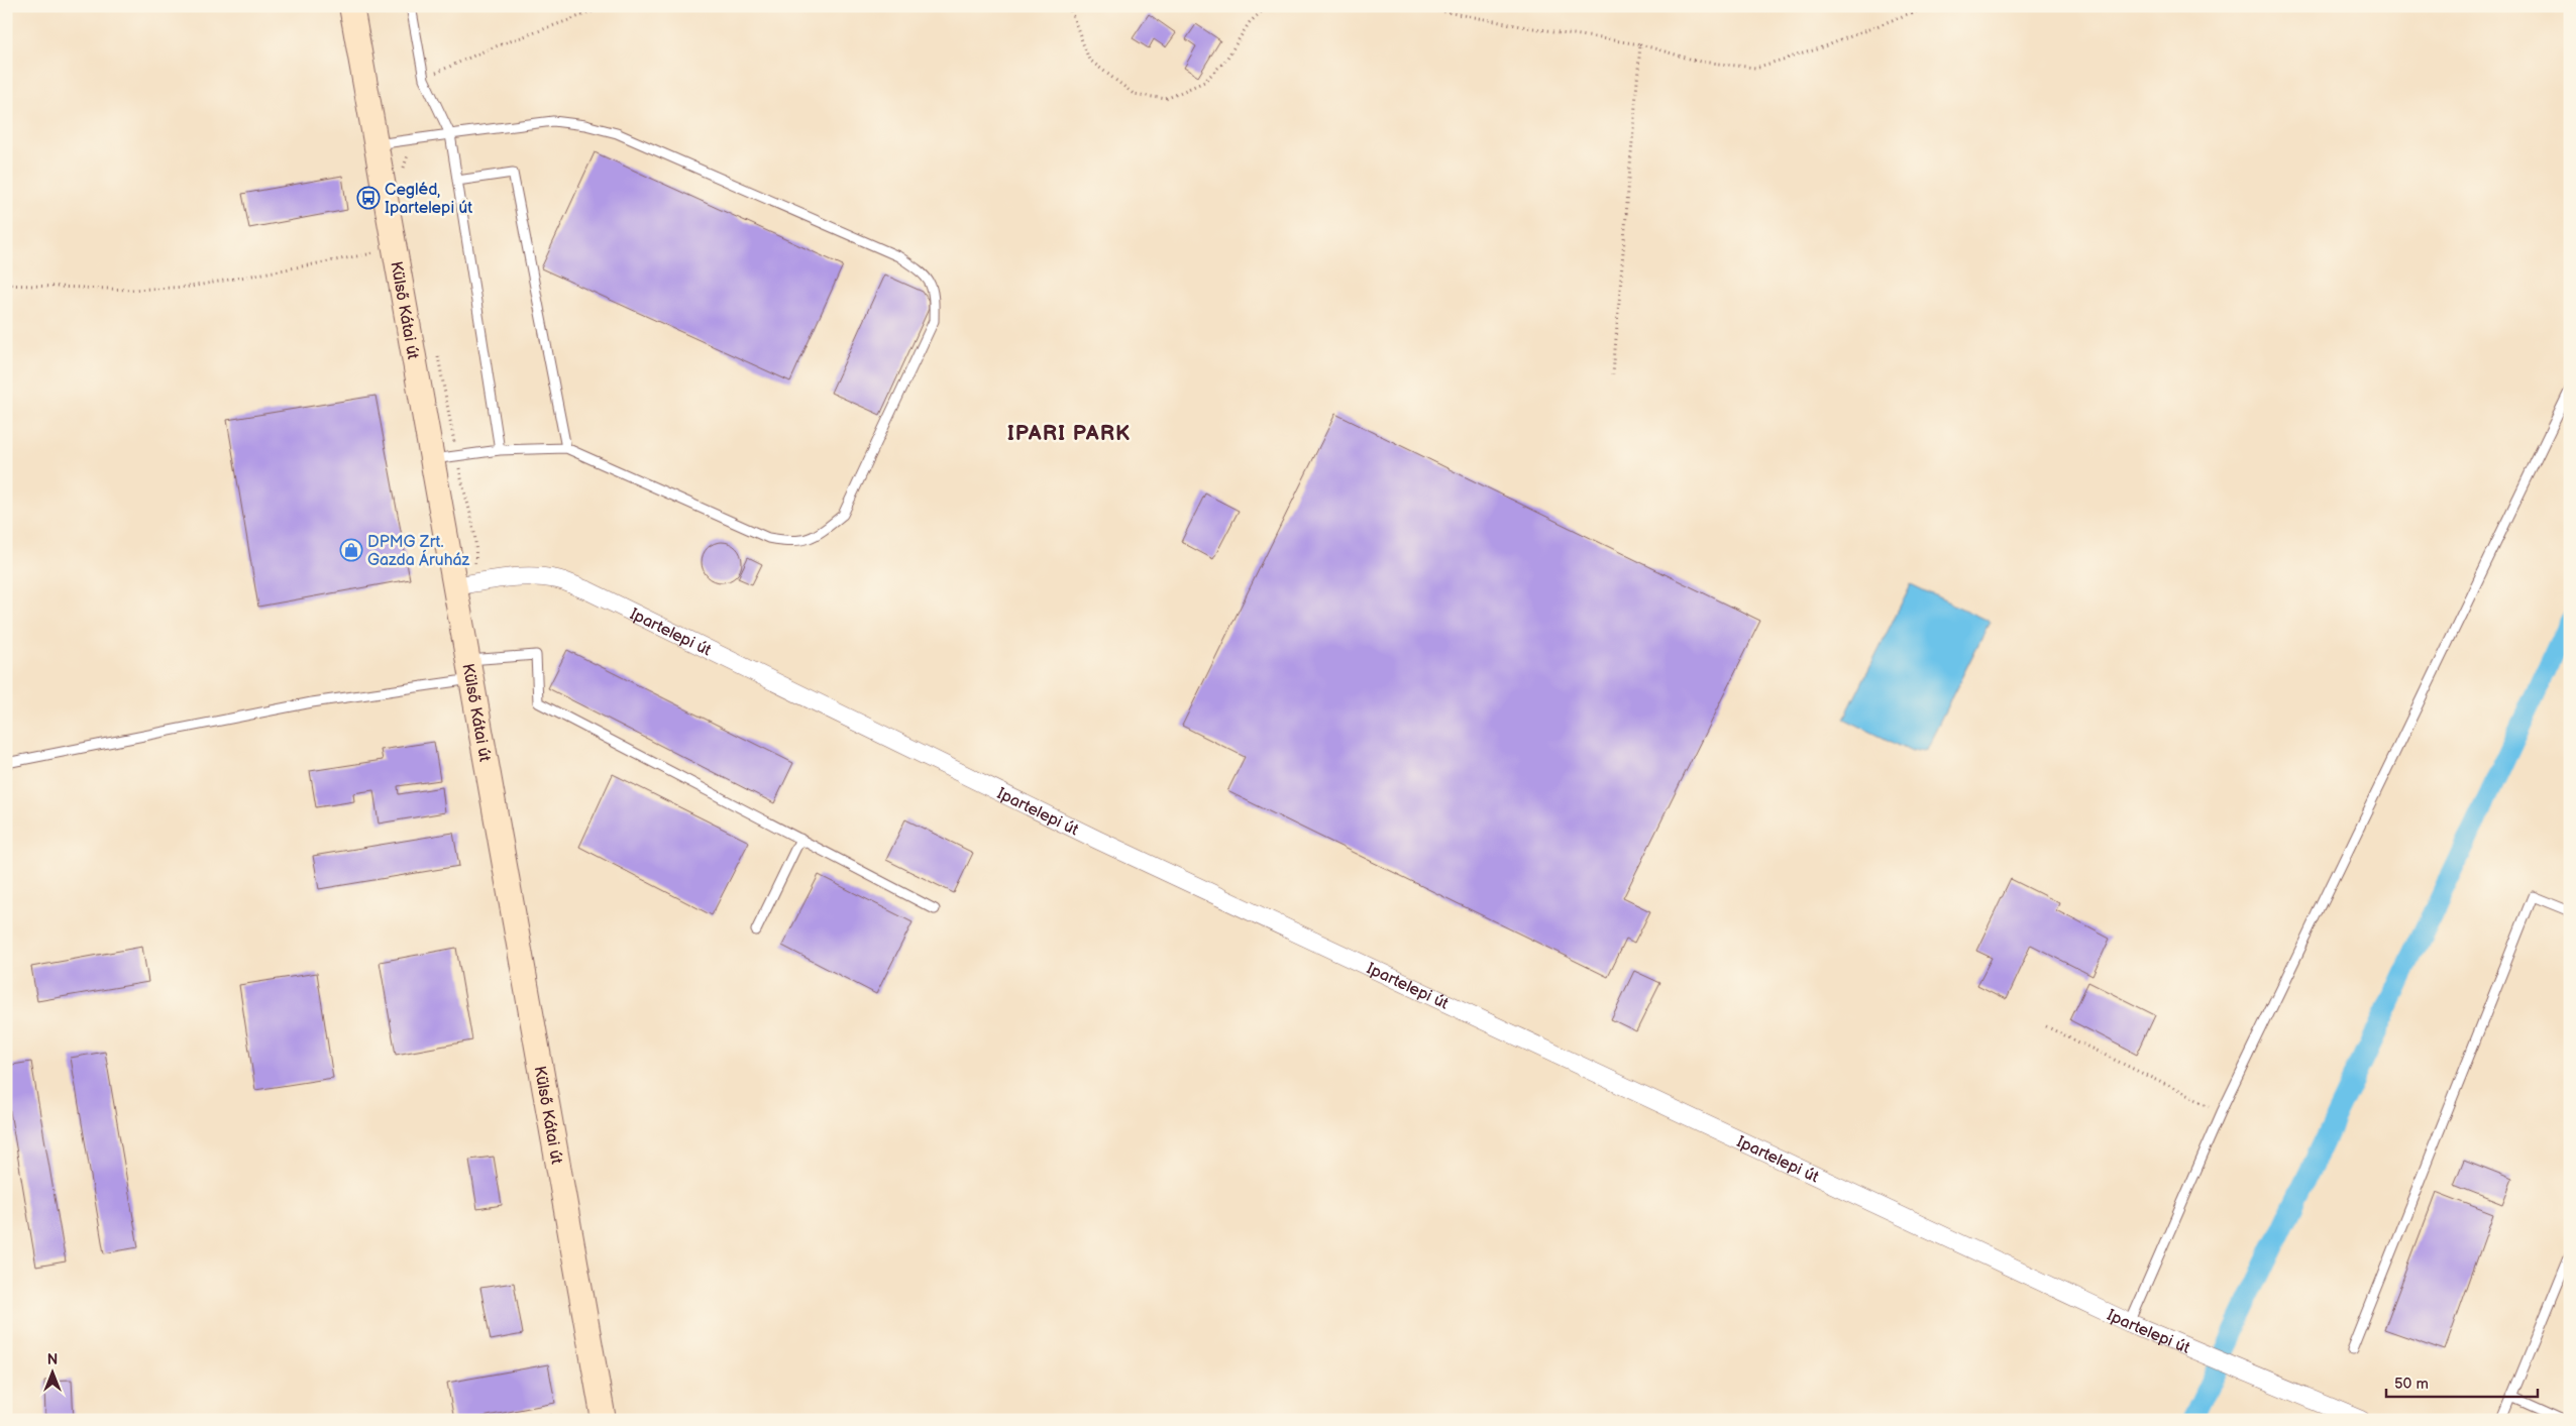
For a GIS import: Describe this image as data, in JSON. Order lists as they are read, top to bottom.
{
  "streets": {
    "main road": ["Külső Kátai út"],
    "street": ["Ipartelepi út"]
  },
  "crossings": [
    ["Külső Kátai út", "Ipartelepi út"]
  ],
  "districts": ["IPARI PARK"],
  "places": {
    "bus stop": ["Cegléd, Ipartelepi út"],
    "shop": ["DPMG Zrt. Gazda Áruház"]
  },
  "scale_bar": "50 m",
  "north": "top"
}
